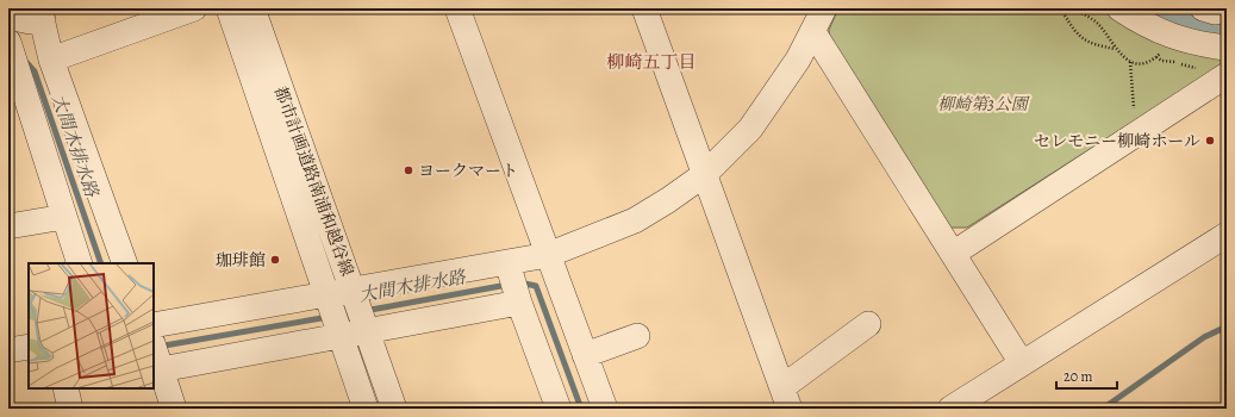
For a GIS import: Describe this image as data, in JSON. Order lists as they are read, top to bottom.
{
  "streets": {
    "street": ["都市計画道路南浦和越谷線"]
  },
  "districts": ["柳崎五丁目"],
  "water": ["大間木排水路"],
  "parks": ["柳崎第3公園"],
  "places": ["セレモニー柳崎ホール", "ヨークマート", "珈琲館"],
  "scale_bar": "20 m"
}
